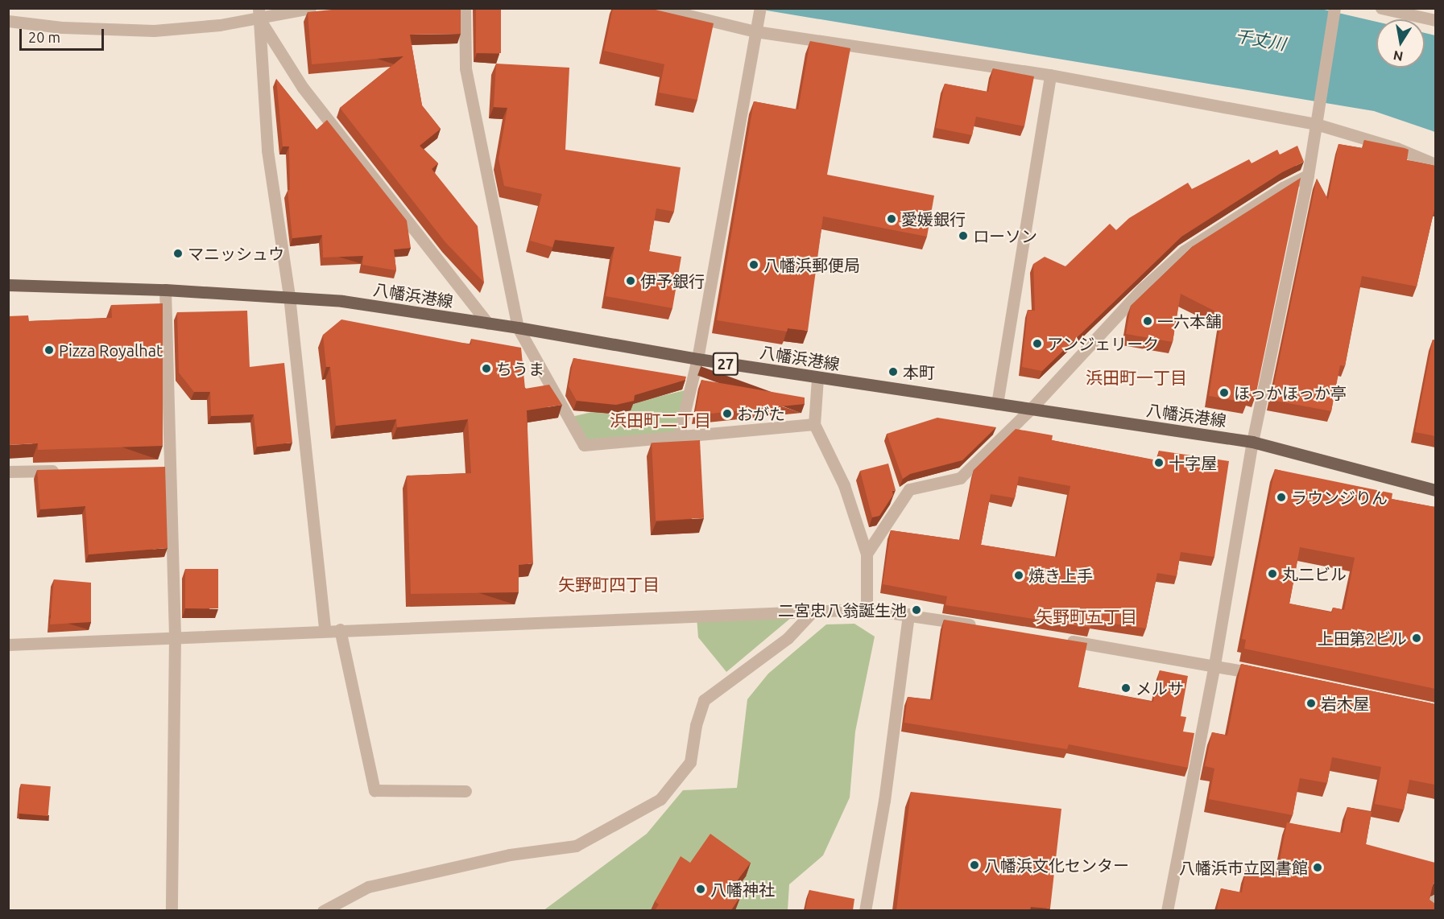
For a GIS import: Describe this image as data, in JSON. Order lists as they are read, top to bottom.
{
  "streets": {
    "main road": ["八幡浜港線", "27"]
  },
  "districts": [
    "浜田町一丁目",
    "浜田町二丁目",
    "矢野町四丁目",
    "矢野町五丁目"
  ],
  "water": ["千丈川"],
  "places": [
    "愛媛銀行",
    "ローソン",
    "マニッシュウ",
    "八幡浜郵便局",
    "伊予銀行",
    "一六本舗",
    "アンジェリーク",
    "Pizza Royalhat",
    "ちうま",
    "本町",
    "ほっかほっか亭",
    "おがた",
    "十字屋",
    "ラウンジりん",
    "丸二ビル",
    "焼き上手",
    "二宮忠八翁誕生池",
    "上田第2ビル",
    "メルサ",
    "岩木屋",
    "八幡浜文化センター",
    "八幡浜市立図書館",
    "八幡神社"
  ],
  "scale_bar": "20 m",
  "north": "bottom"
}
